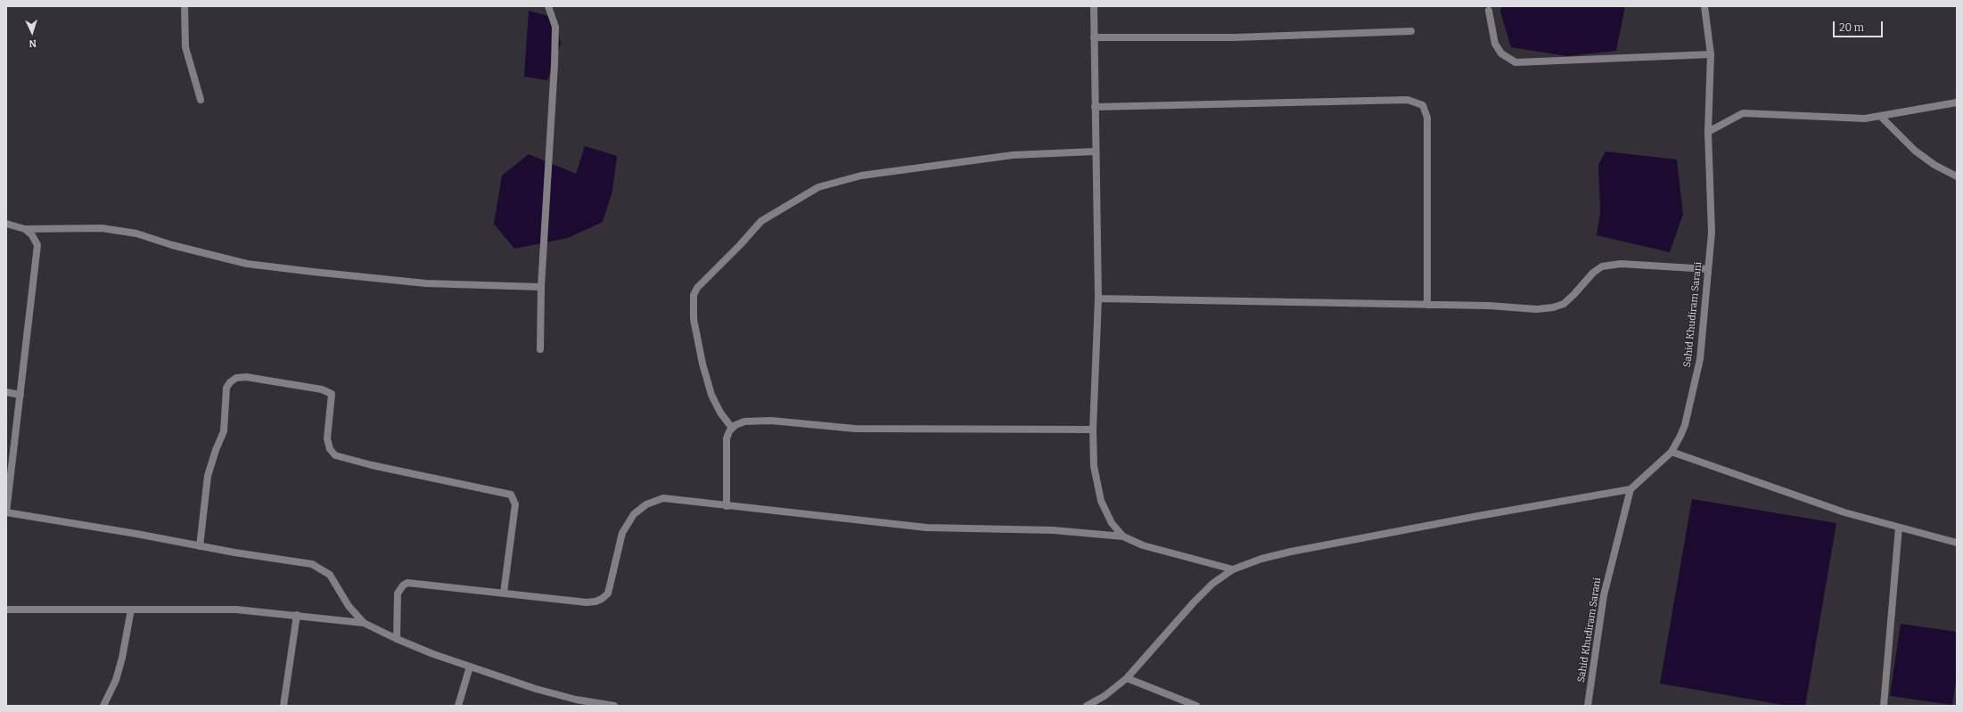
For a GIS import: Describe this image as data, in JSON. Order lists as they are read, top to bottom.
{
  "streets": {
    "street": ["Sahid Khudiram Sarani"]
  },
  "scale_bar": "20 m",
  "north": "bottom"
}
